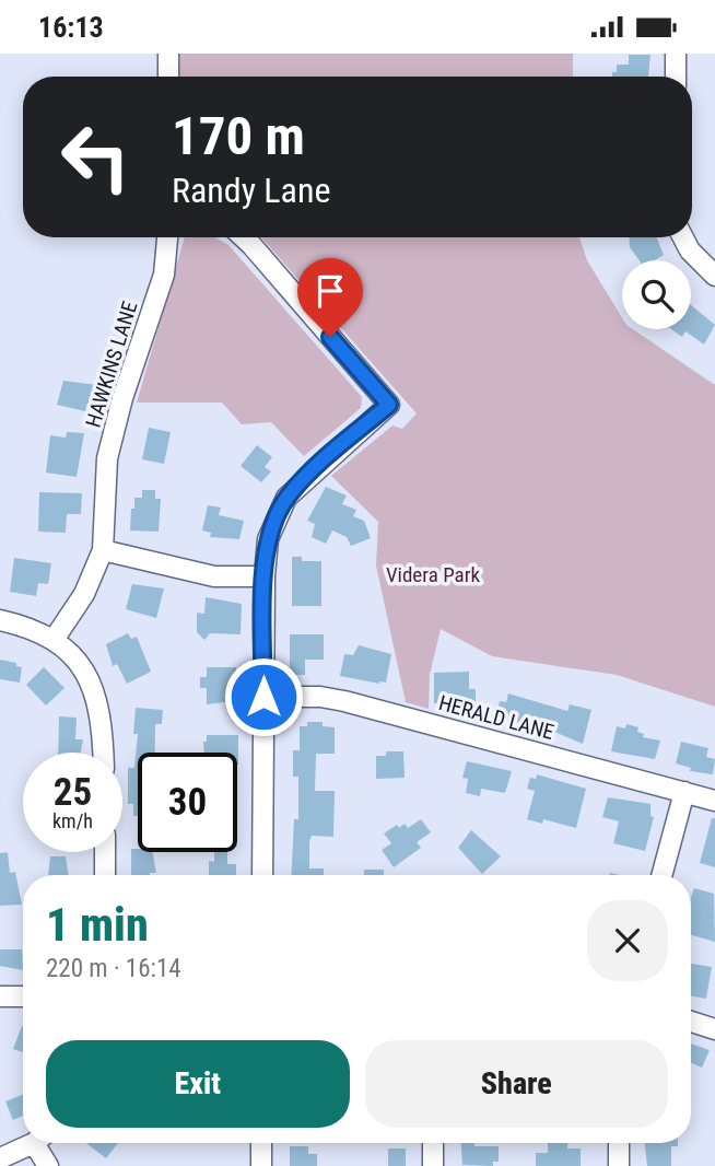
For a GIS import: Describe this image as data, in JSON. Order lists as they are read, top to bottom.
{
  "streets": {
    "street": ["HAWKINS LANE", "HERALD LANE"]
  },
  "parks": ["Videra Park"],
  "page": {
    "status": "16:13",
    "turn": ["170 m", "Randy Lane"],
    "speed": "25 km/h",
    "limit": "30",
    "heading": ["1 min", "220 m · 16:14"],
    "buttons": ["Exit", "Share"]
  }
}
